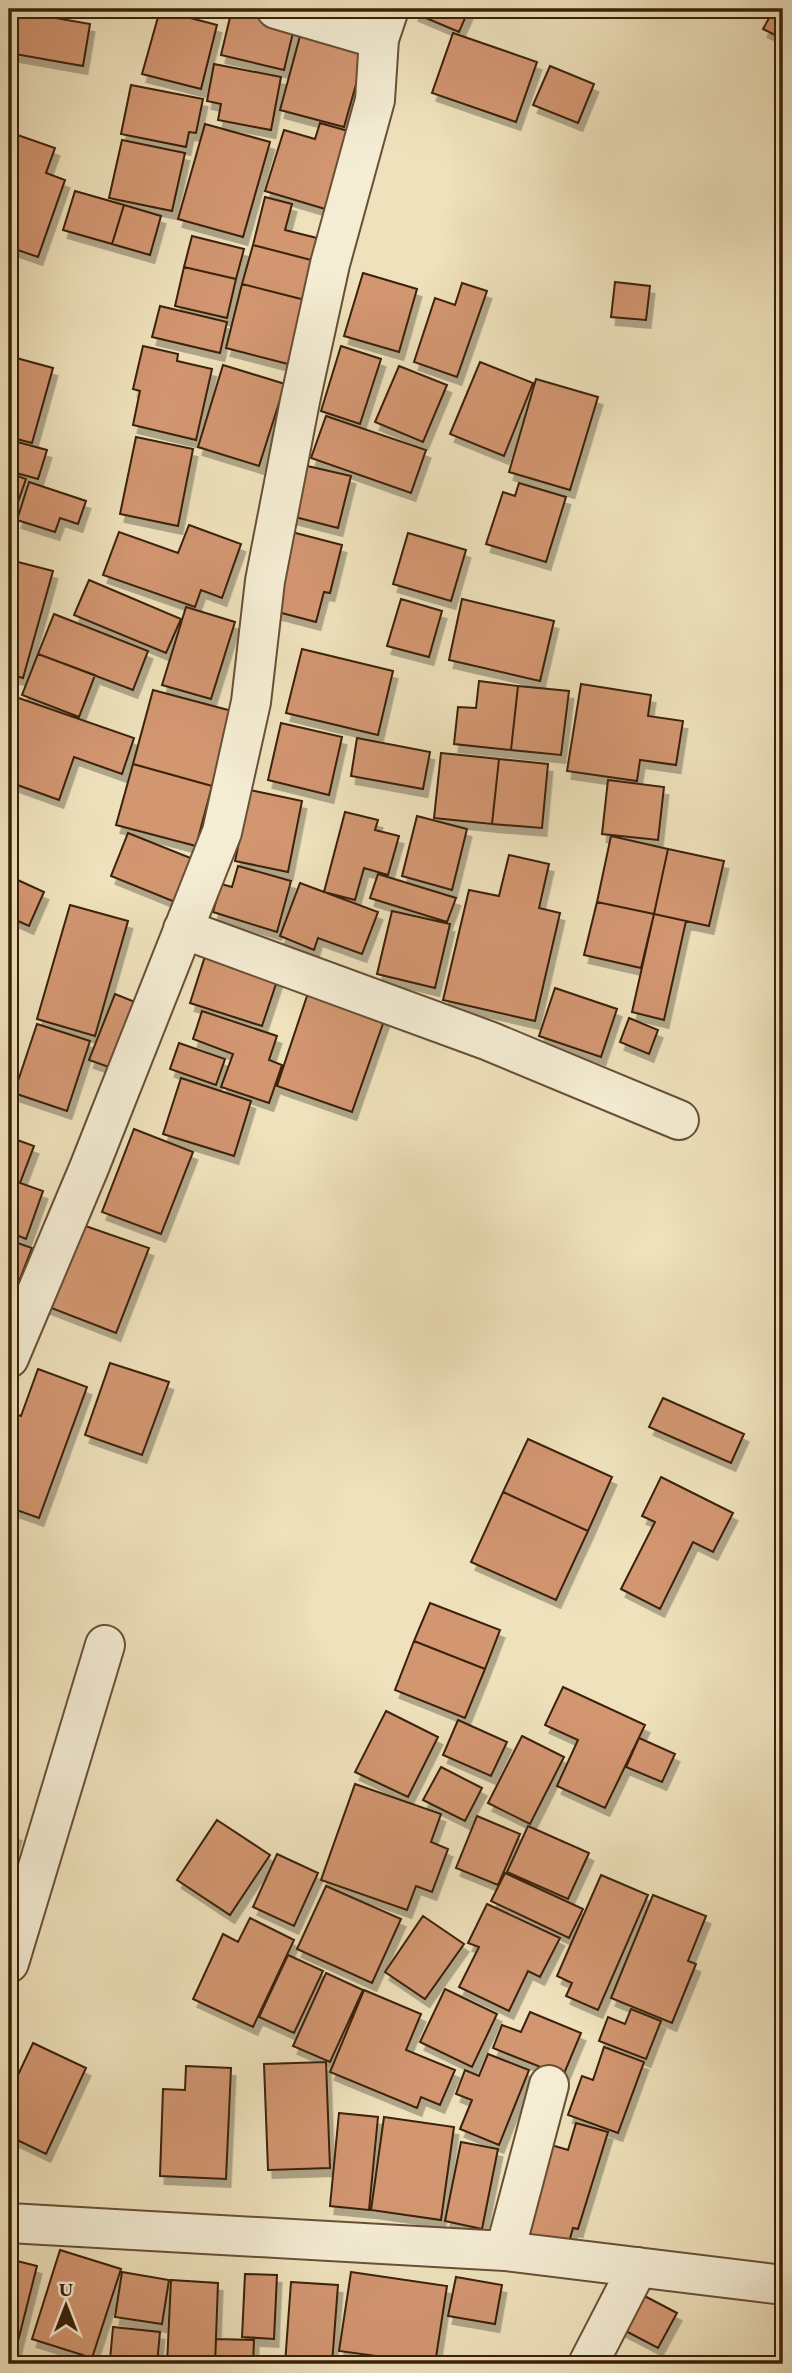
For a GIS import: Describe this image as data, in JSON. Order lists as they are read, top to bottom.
{
  "north": "top"
}
